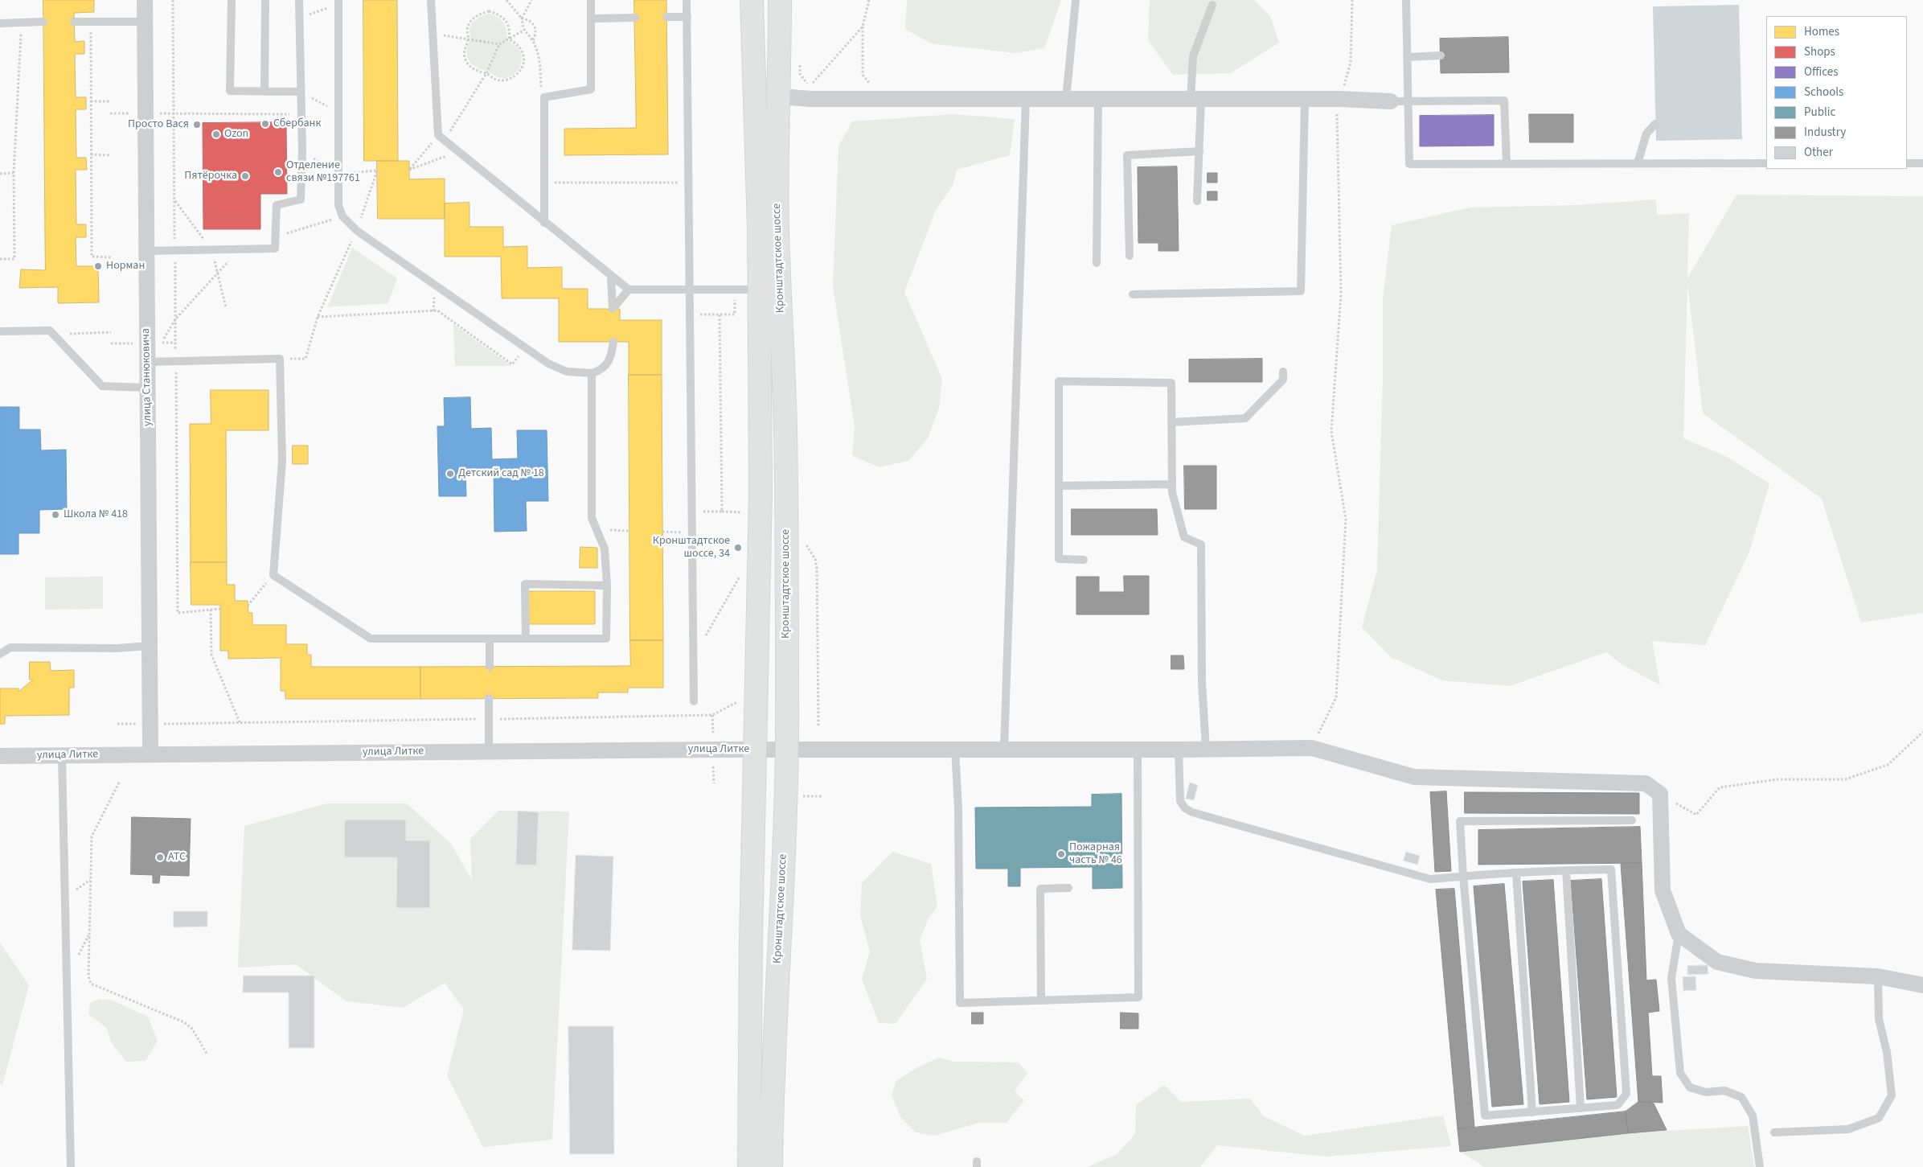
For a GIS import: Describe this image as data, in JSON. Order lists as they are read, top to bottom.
{
  "streets": {
    "main road": ["Кронштадтское шоссе"],
    "street": ["улица Станюковича", "улица Литке"]
  },
  "crossings": [
    ["Кронштадтское шоссе", "улица Литке"],
    ["улица Станюковича", "улица Литке"]
  ],
  "places": [
    "Сбербанк",
    "Просто Вася",
    "Ozon",
    "Отделение связи №197761",
    "Пятёрочка",
    "Норман",
    "Детский сад № 18",
    "Школа № 418",
    "Кронштадтское шоссе, 34",
    "Пожарная часть № 46",
    "АТС"
  ],
  "legend": [
    "Homes",
    "Shops",
    "Offices",
    "Schools",
    "Public",
    "Industry",
    "Other"
  ]
}
